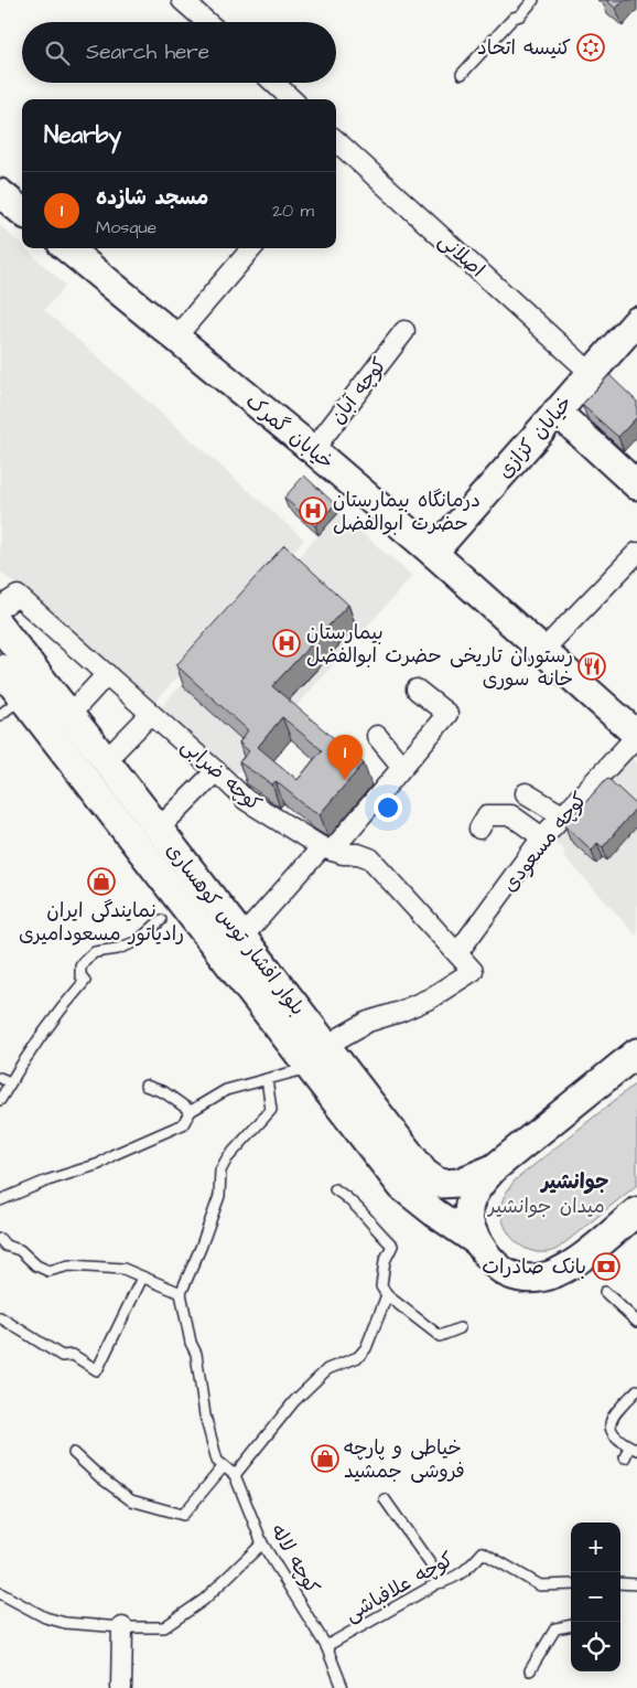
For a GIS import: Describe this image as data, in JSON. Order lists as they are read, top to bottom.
{
  "streets": {
    "main road": ["خیابان گمرک", "خیابان کزازی", "بلوار افشار توس کوهساری"],
    "street": [
      "اصلانی",
      "کوچه آبان",
      "کوچه ضرابی",
      "کوچه مسعودی"
    ],
    "lane": ["کوچه لاله", "کوچه علافباشی"]
  },
  "crossings": [
    ["اصلانی", "خیابان کزازی"],
    ["کوچه آبان", "خیابان گمرک"],
    ["خیابان گمرک", "خیابان کزازی"],
    ["خیابان گمرک", "کوچه مسعودی"],
    ["کوچه ضرابی", "کوچه مسعودی"],
    ["کوچه ضرابی", "بلوار افشار توس کوهساری"],
    ["کوچه لاله", "کوچه علافباشی"]
  ],
  "districts": ["جوانشیر"],
  "parks": ["میدان جوانشیر"],
  "places": {
    "synagogue": ["کنیسه اتحاد"],
    "hospital": ["درمانگاه بیمارستان حضرت ابوالفضل", "بیمارستان حضرت ابوالفضل"],
    "restaurant": ["رستوران تاریخی خانه سوری"],
    "shop": ["نمایندگی ایران رادیاتور مسعودامیری", "خیاطی ‌‌و‌ پارچه فروشی جمشید"],
    "bank": ["بانک صادرات"]
  },
  "page": {
    "search": "Search here",
    "heading": "Nearby",
    "list": [
      {
        "mark": "1",
        "name": "مسجد شازده",
        "note": "Mosque",
        "value": "20 m"
      }
    ],
    "pins": "1",
    "map_buttons": ["+", "−"]
  }
}
